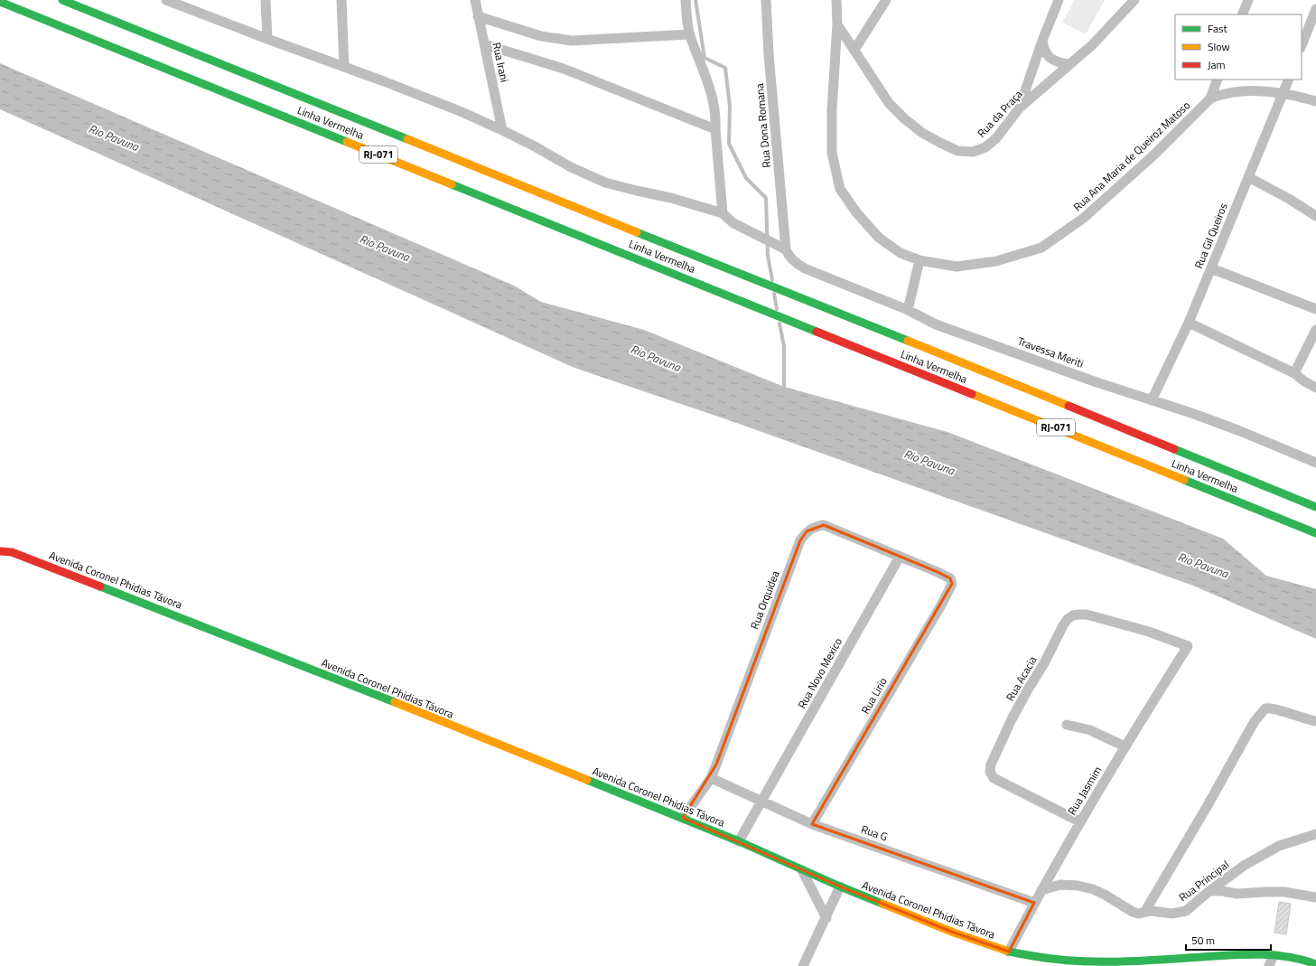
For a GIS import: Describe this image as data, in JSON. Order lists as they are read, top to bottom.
{
  "streets": {
    "main road": ["Linha Vermelha", "RJ-071", "Avenida Coronel Phidias Távora"],
    "street": [
      "Rua Irani",
      "Rua da Praça",
      "Rua Dona Romana",
      "Rua Ana Maria de Queiroz Matoso",
      "Rua Gil Queiros",
      "Travessa Meriti",
      "Rua Orquidea",
      "Rua Novo Mexico",
      "Rua Acacia",
      "Rua Lirio",
      "Rua Jasmim",
      "Rua G",
      "Rua Principal"
    ]
  },
  "crossings": [
    ["Rua da Praça", "Rua Ana Maria de Queiroz Matoso"],
    ["Rua Dona Romana", "Travessa Meriti"],
    ["Rua Gil Queiros", "Travessa Meriti"],
    ["Avenida Coronel Phidias Távora", "Rua Orquidea"],
    ["Avenida Coronel Phidias Távora", "Rua Jasmim"],
    ["Rua Orquidea", "Rua Novo Mexico"],
    ["Rua Orquidea", "Rua Lirio"],
    ["Rua Orquidea", "Rua G"],
    ["Rua Novo Mexico", "Rua G"],
    ["Rua Acacia", "Rua Jasmim"],
    ["Rua Lirio", "Rua G"],
    ["Rua Jasmim", "Rua G"],
    ["Rua Jasmim", "Rua Principal"]
  ],
  "water": ["Rio Pavuna"],
  "legend": ["Fast", "Slow", "Jam"],
  "scale_bar": "50 m"
}
